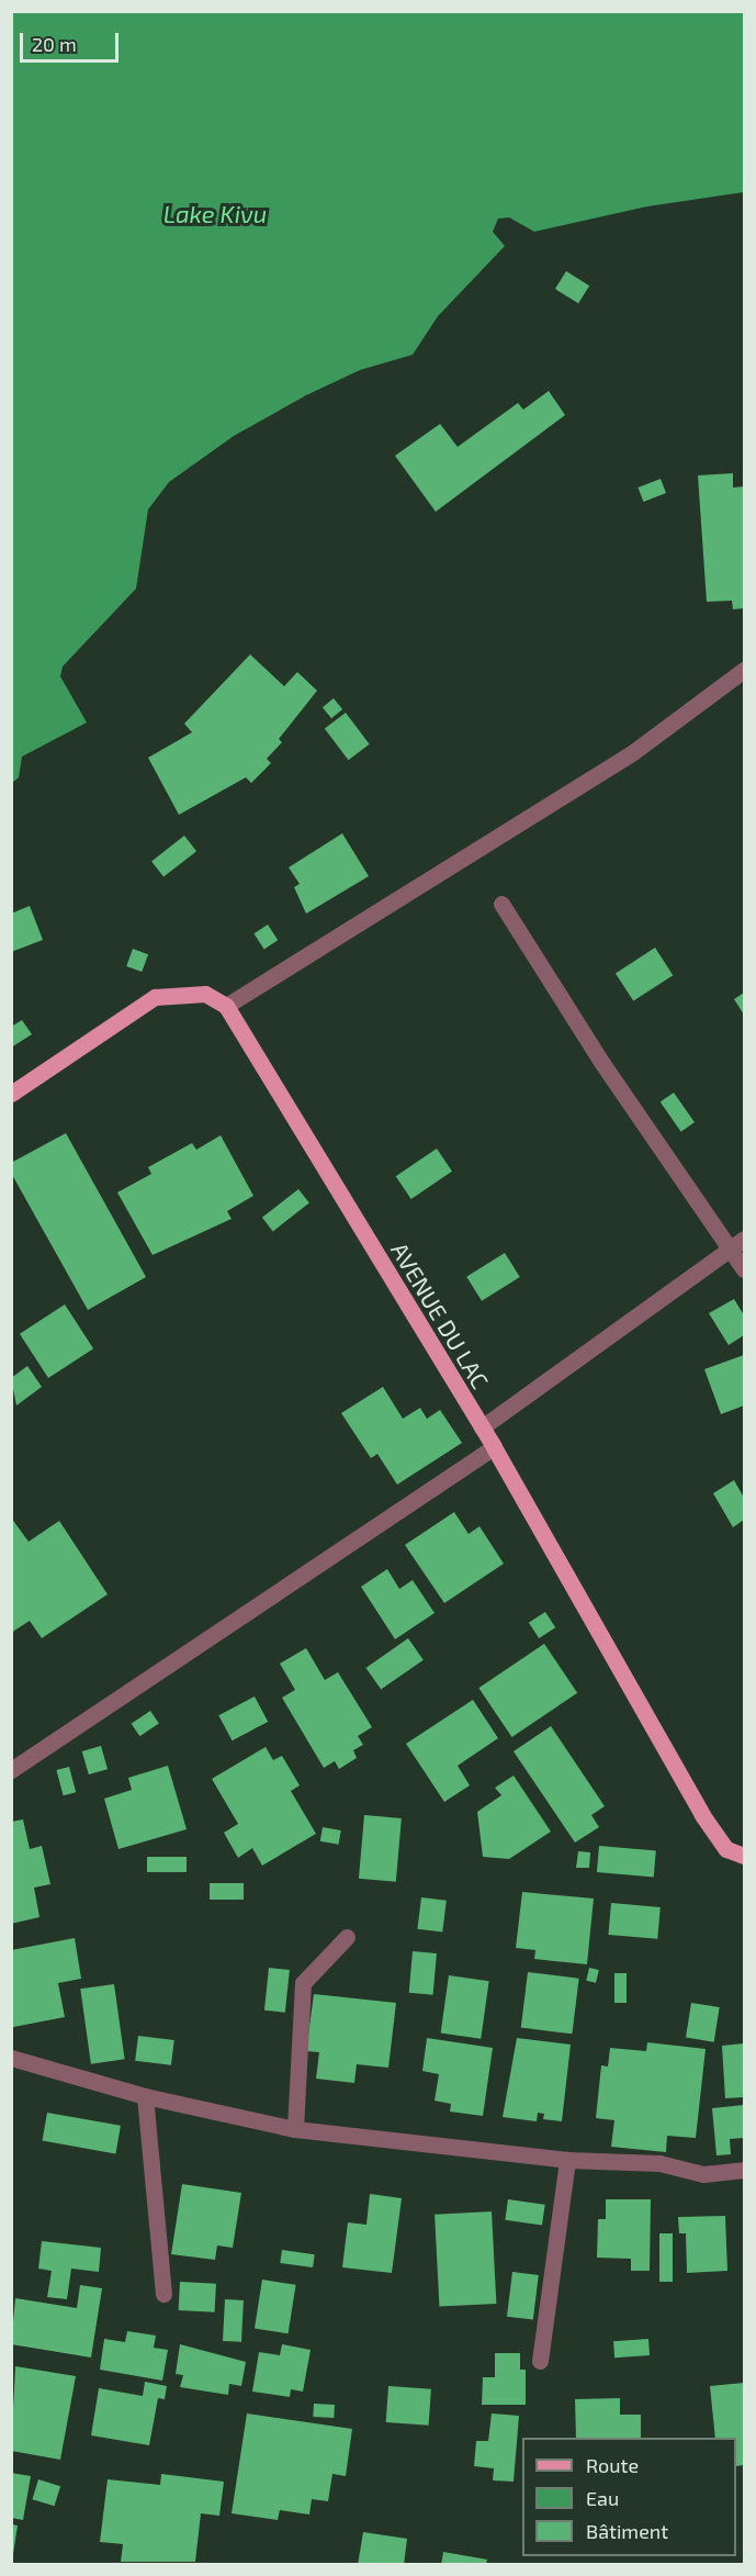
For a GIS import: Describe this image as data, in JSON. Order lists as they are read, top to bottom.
{
  "streets": {
    "main road": ["AVENUE DU LAC"]
  },
  "water": ["Lake Kivu"],
  "legend": ["Route", "Eau", "Bâtiment"],
  "scale_bar": "20 m"
}
